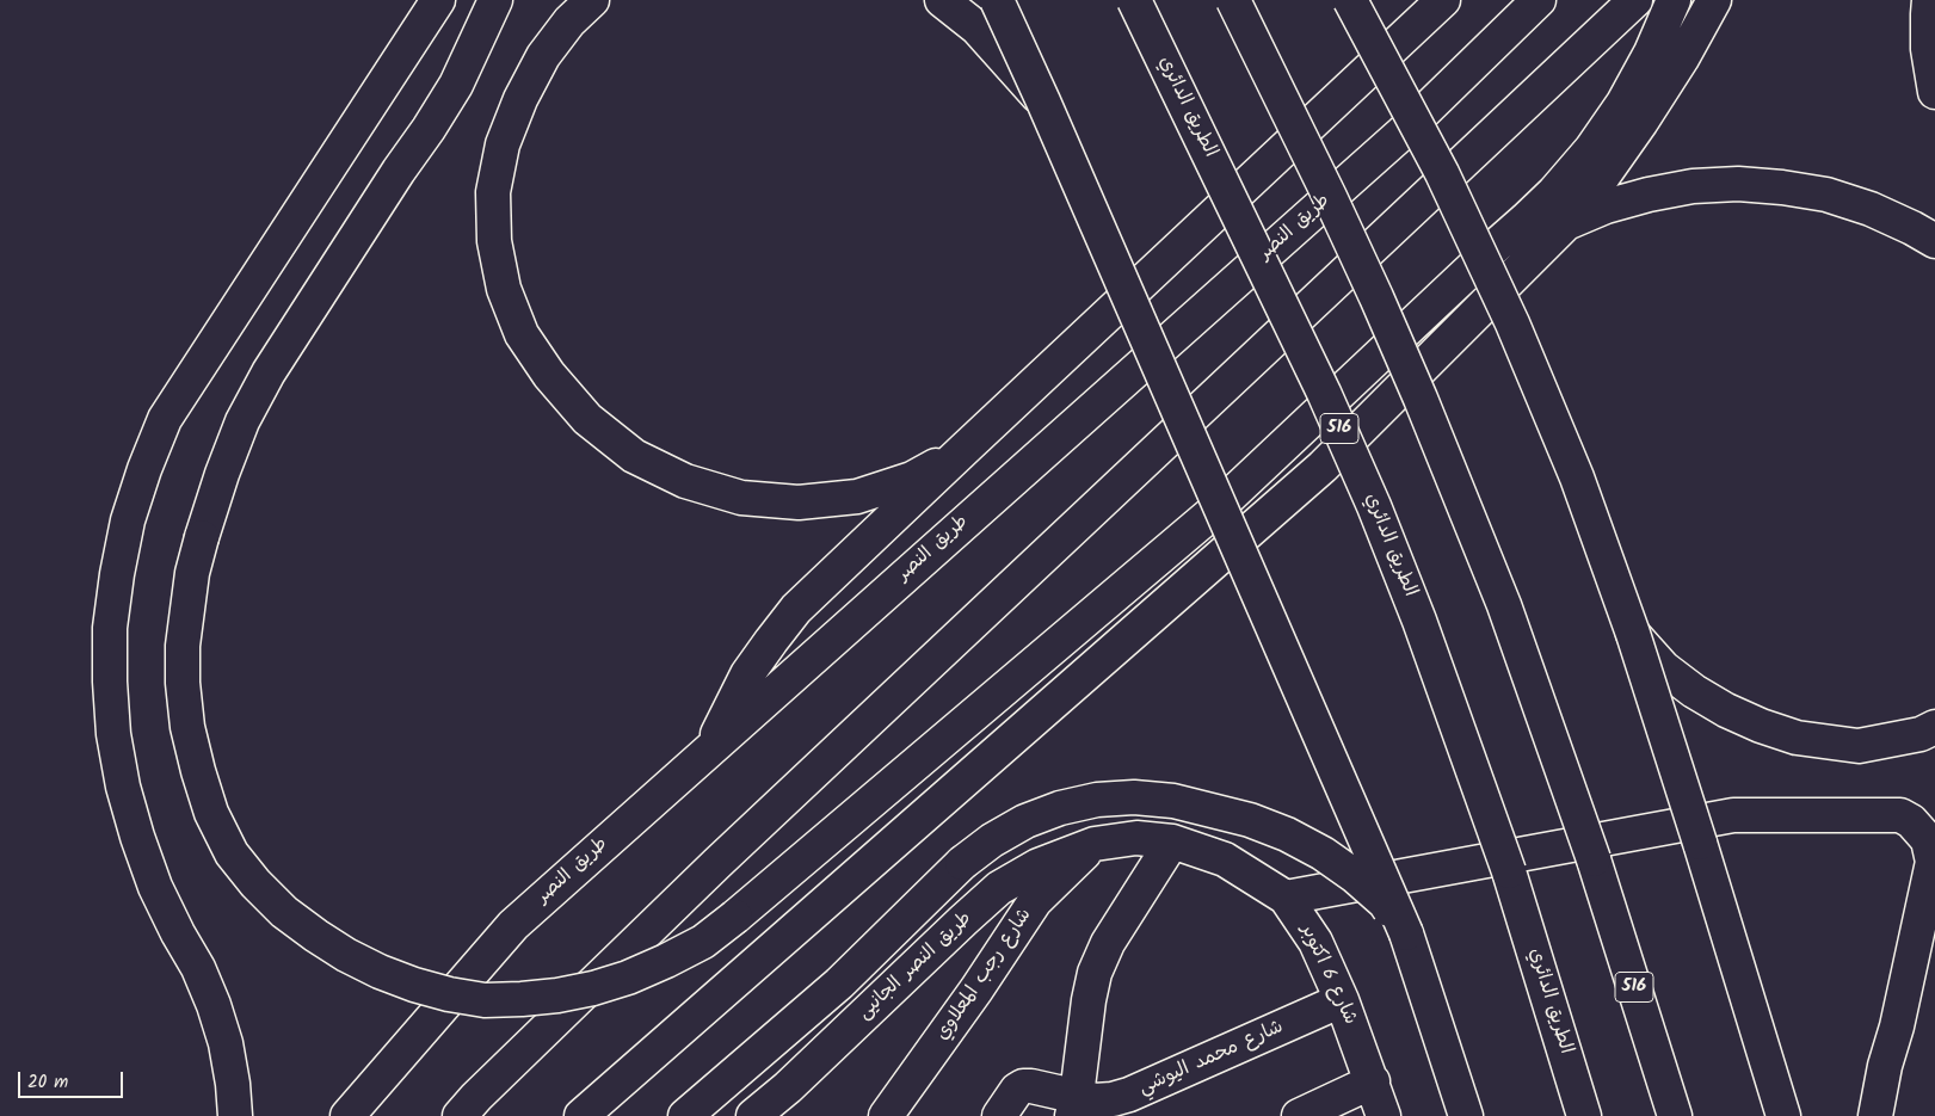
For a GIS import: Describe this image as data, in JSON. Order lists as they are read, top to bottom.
{
  "streets": {
    "main road": [
      "الطريق الدائري",
      "طريق النصر",
      "516",
      "طريق النصر الجانيى",
      "شارع رجب المعلاوي",
      "شارع 6 اكتوبر",
      "شارع محمد اليوشي"
    ]
  },
  "crossings": [
    ["طريق النصر الجانيى", "شارع رجب المعلاوي"],
    ["طريق النصر الجانيى", "شارع 6 اكتوبر"],
    ["شارع رجب المعلاوي", "شارع 6 اكتوبر"],
    ["شارع 6 اكتوبر", "شارع محمد اليوشي"]
  ],
  "scale_bar": "20 m"
}
